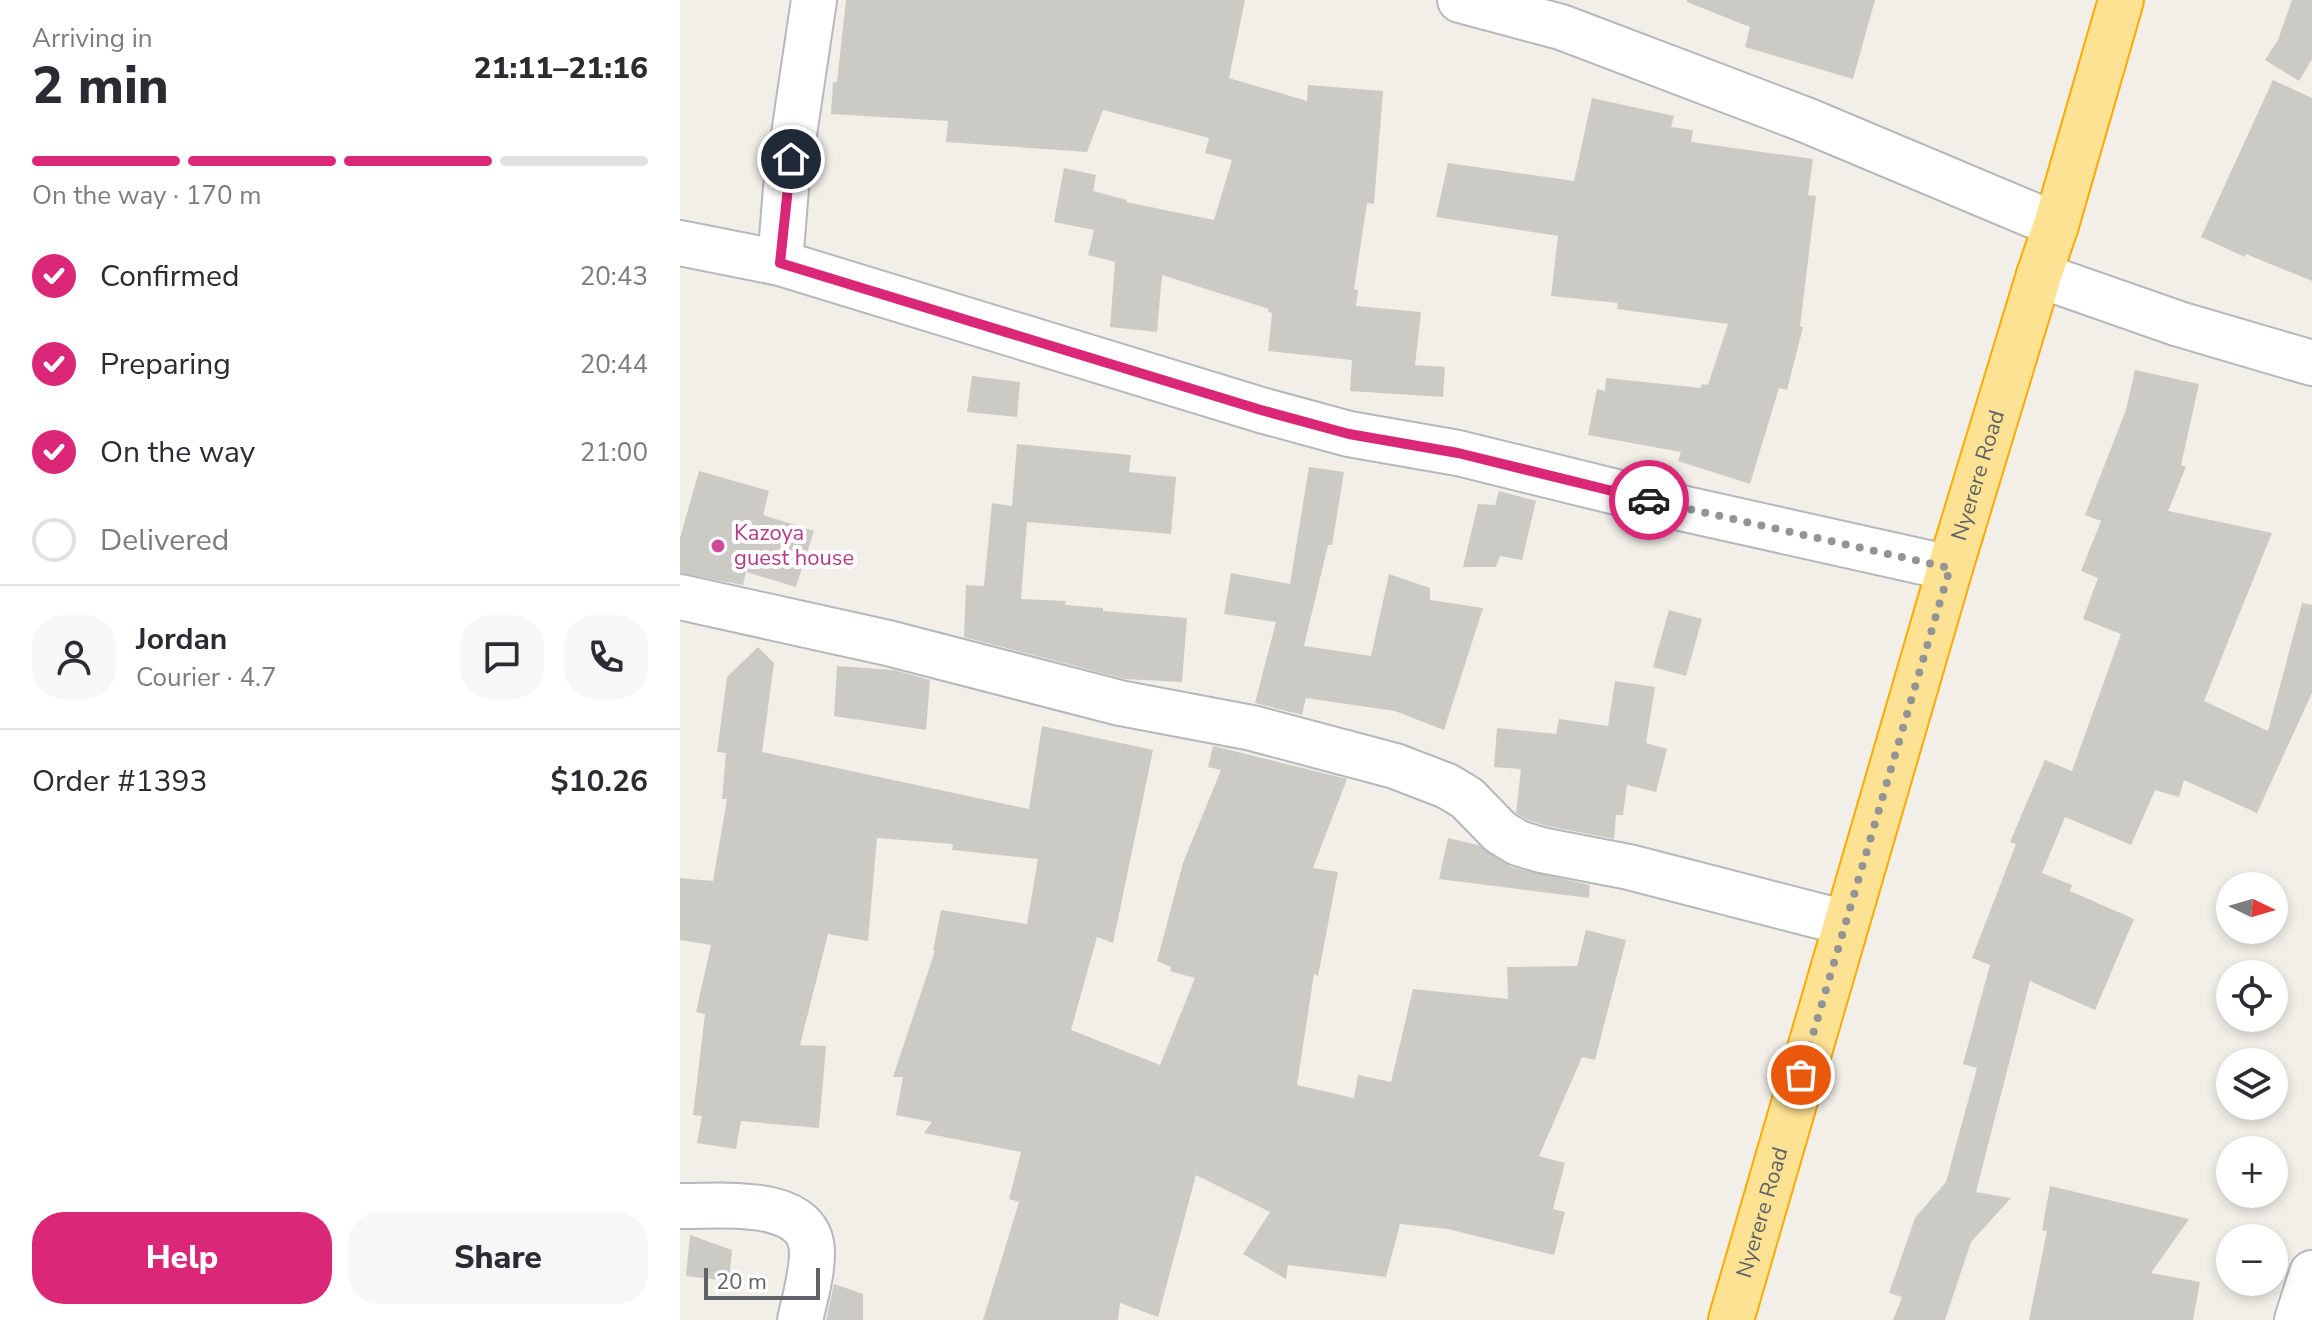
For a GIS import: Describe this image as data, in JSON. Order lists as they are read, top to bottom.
{
  "streets": {
    "highway": ["Nyerere Road"]
  },
  "places": ["Kazoya guest house"],
  "scale_bar": "20 m",
  "north": "right",
  "page": {
    "heading": ["2 min", "Arriving in", "21:11–21:16"],
    "panel": [
      "Jordan",
      "Courier · 4.7",
      "Order #1393",
      "$10.26"
    ],
    "bar": "On the way · 170 m",
    "list": [
      ["Confirmed", "20:43"],
      ["Preparing", "20:44"],
      ["On the way", "21:00"],
      "Delivered"
    ],
    "map_buttons": ["+", "−"],
    "buttons": ["Help", "Share"],
    "scale": "20 m"
  }
}
